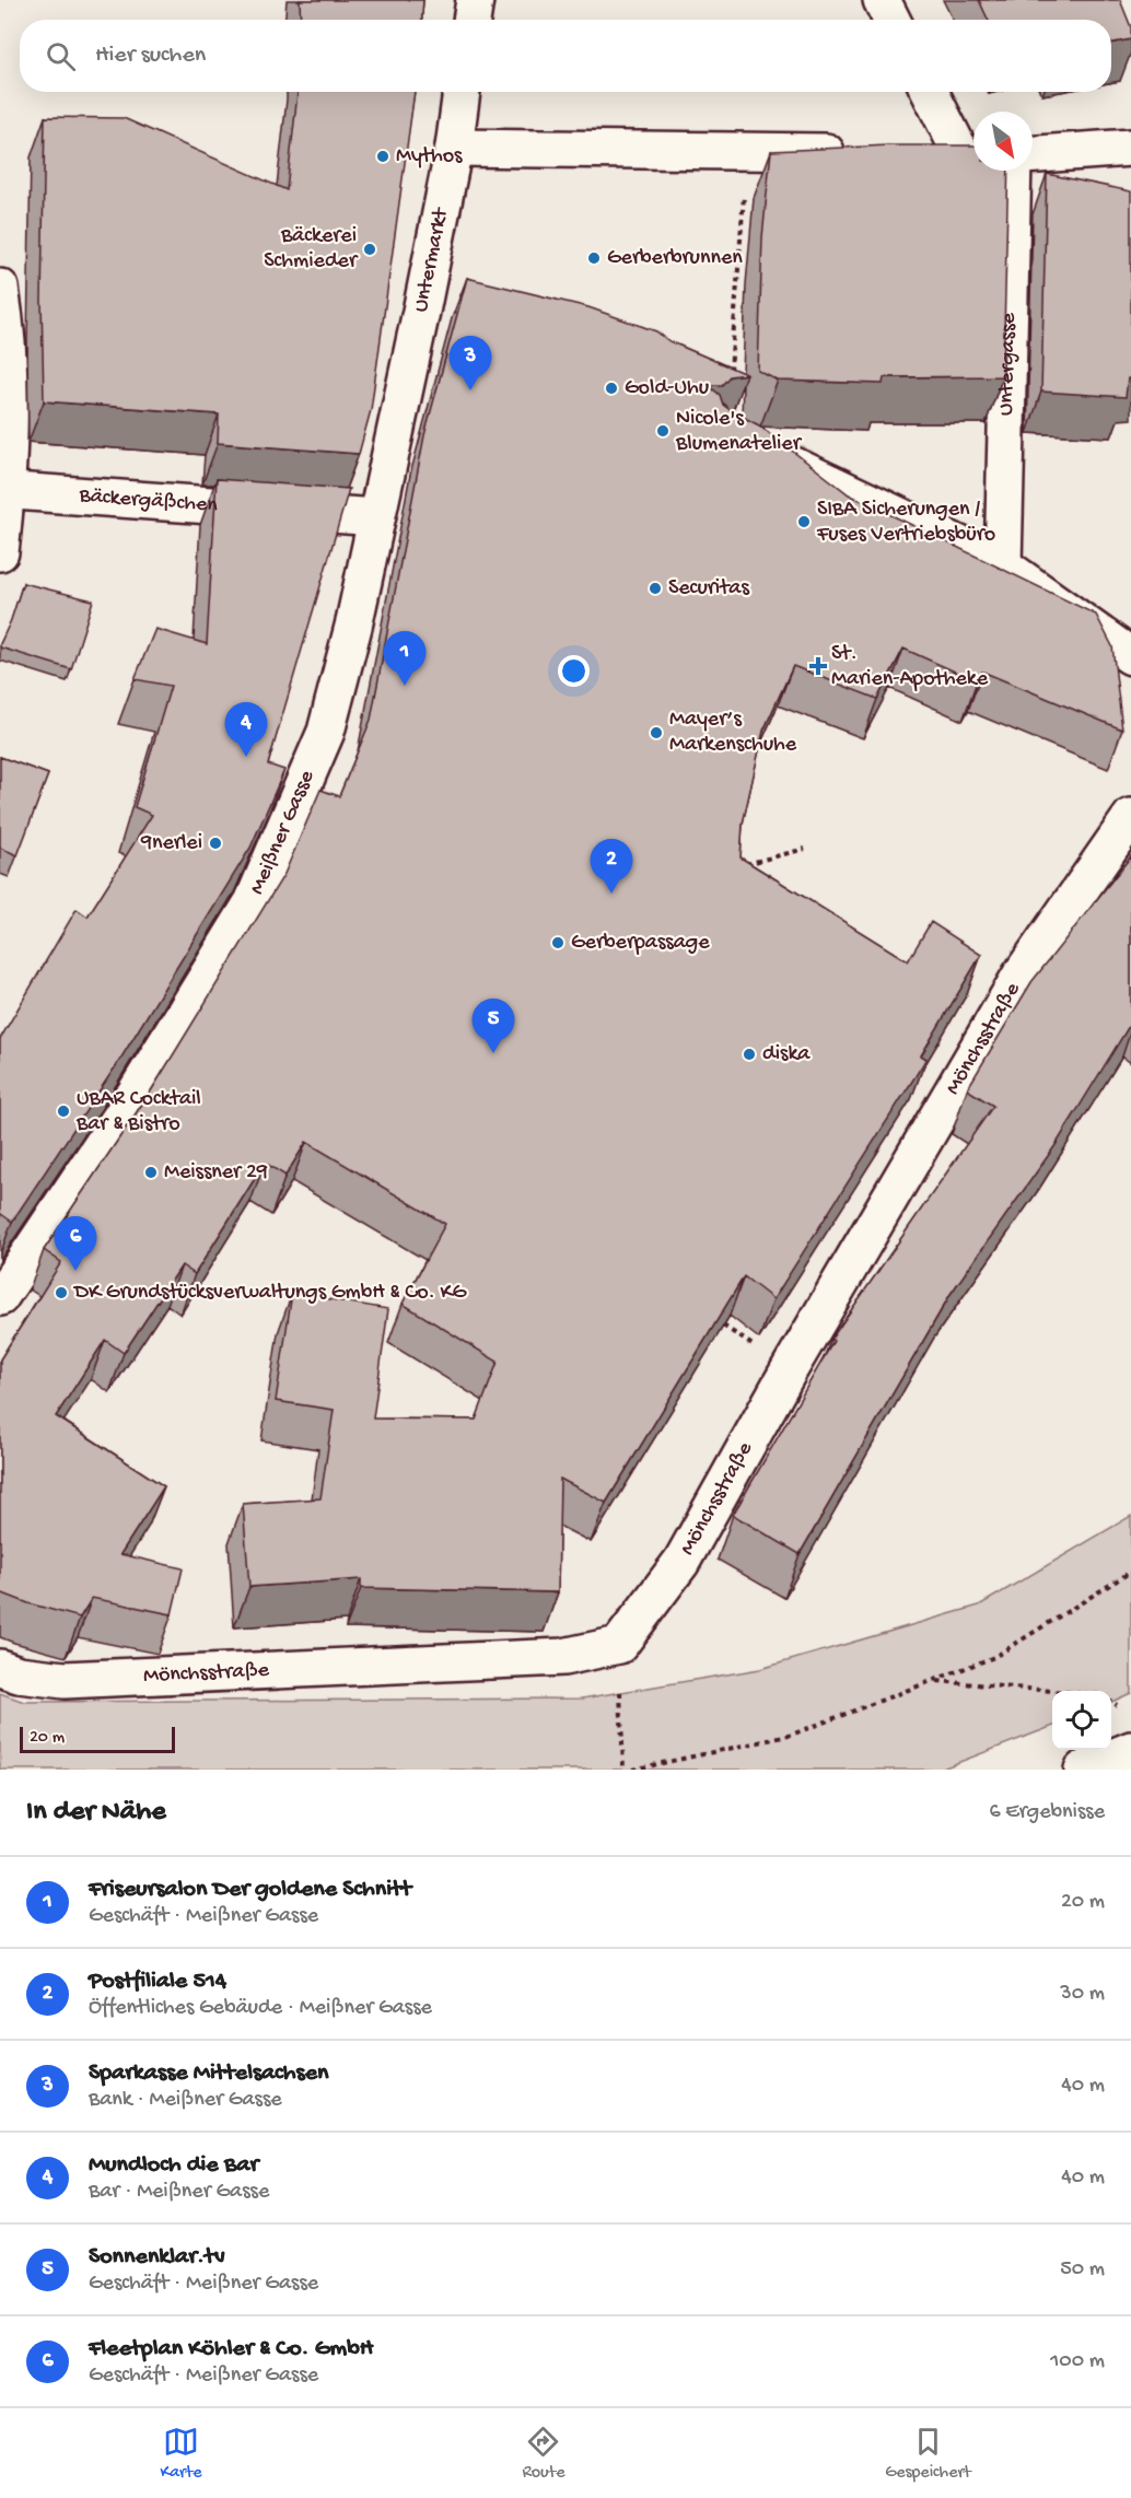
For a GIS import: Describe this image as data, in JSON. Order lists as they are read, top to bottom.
{
  "streets": {
    "street": [
      "Untermarkt",
      "Untergasse",
      "Bäckergäßchen",
      "Meißner Gasse",
      "Mönchsstraße"
    ]
  },
  "crossings": [
    ["Untermarkt", "Meißner Gasse"],
    ["Bäckergäßchen", "Meißner Gasse"]
  ],
  "places": {
    "other": [
      "Mythos",
      "Bäckerei Schmieder",
      "Gerberbrunnen",
      "Gold-Uhu",
      "Nicole's Blumenatelier",
      "SIBA Sicherungen / Fuses Vertriebsbüro",
      "Securitas",
      "Mayer’s Markenschuhe",
      "9nerlei",
      "Gerberpassage",
      "diska",
      "UBAR Cocktail Bar & Bistro",
      "Meissner 29",
      "DK Grundstücksverwaltungs GmbH & Co. KG"
    ],
    "health": ["St. Marien-Apotheke"]
  },
  "scale_bar": "20 m",
  "north": "bottom right",
  "page": {
    "search": "Hier suchen",
    "pins": [
      "3",
      "1",
      "4",
      "2",
      "5",
      "6"
    ],
    "scale": "20 m",
    "heading": ["In der Nähe", "6 Ergebnisse"],
    "list": [
      {
        "mark": "1",
        "name": "Friseursalon Der goldene Schnitt",
        "note": "Geschäft · Meißner Gasse",
        "value": "20 m"
      },
      {
        "mark": "2",
        "name": "Postfiliale 514",
        "note": "Öffentliches Gebäude · Meißner Gasse",
        "value": "30 m"
      },
      {
        "mark": "3",
        "name": "Sparkasse Mittelsachsen",
        "note": "Bank · Meißner Gasse",
        "value": "40 m"
      },
      {
        "mark": "4",
        "name": "Mundloch die Bar",
        "note": "Bar · Meißner Gasse",
        "value": "40 m"
      },
      {
        "mark": "5",
        "name": "Sonnenklar.tv",
        "note": "Geschäft · Meißner Gasse",
        "value": "50 m"
      },
      {
        "mark": "6",
        "name": "Fleetplan Köhler & Co. GmbH",
        "note": "Geschäft · Meißner Gasse",
        "value": "100 m"
      }
    ],
    "nav": ["Karte", "Route", "Gespeichert"]
  }
}
